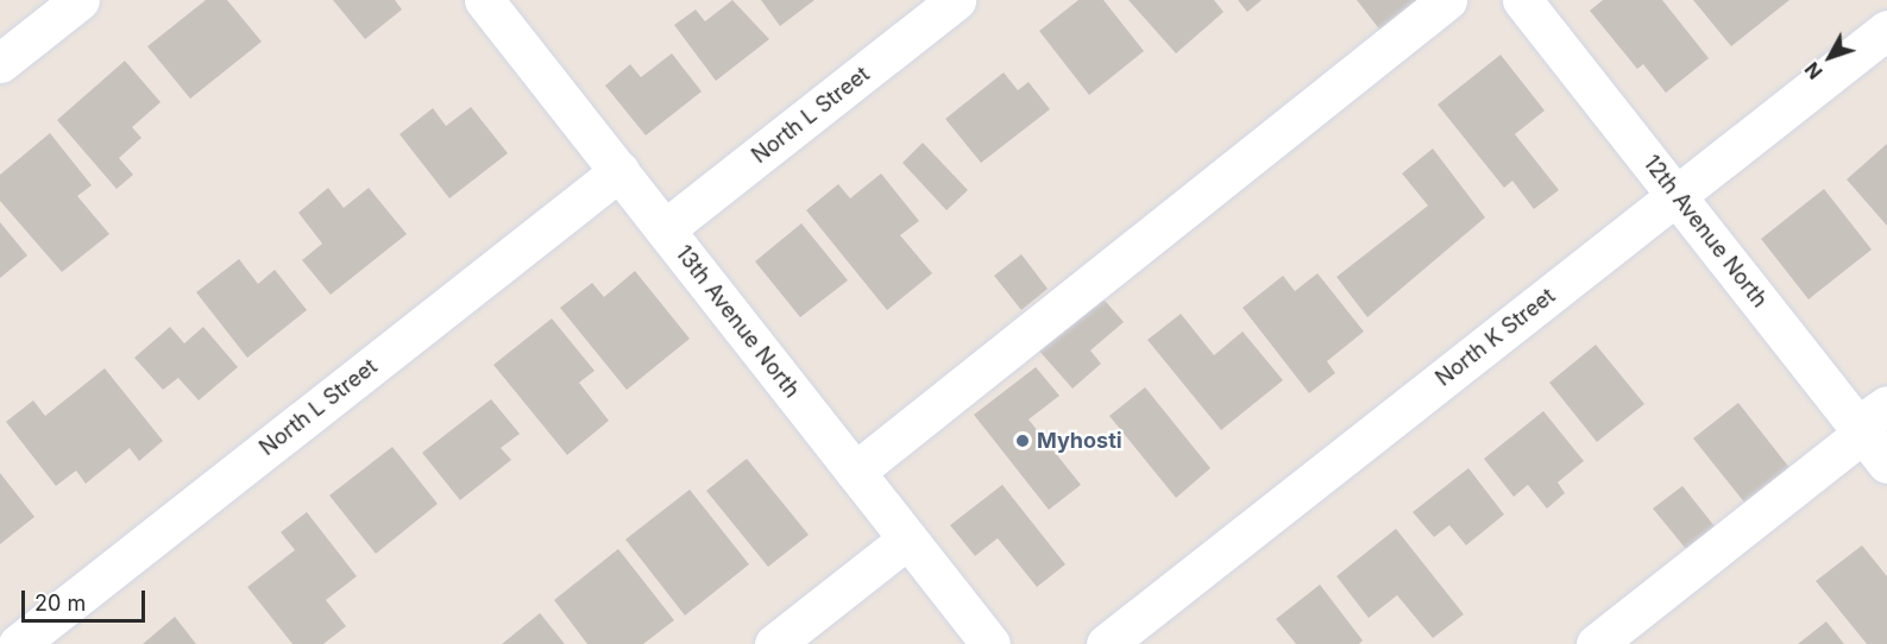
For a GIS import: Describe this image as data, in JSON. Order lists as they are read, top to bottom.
{
  "streets": {
    "street": [
      "North L Street",
      "12th Avenue North",
      "13th Avenue North",
      "North K Street"
    ]
  },
  "crossings": [
    ["North L Street", "13th Avenue North"],
    ["12th Avenue North", "North K Street"]
  ],
  "places": ["Myhosti"],
  "scale_bar": "20 m",
  "north": "bottom left"
}
